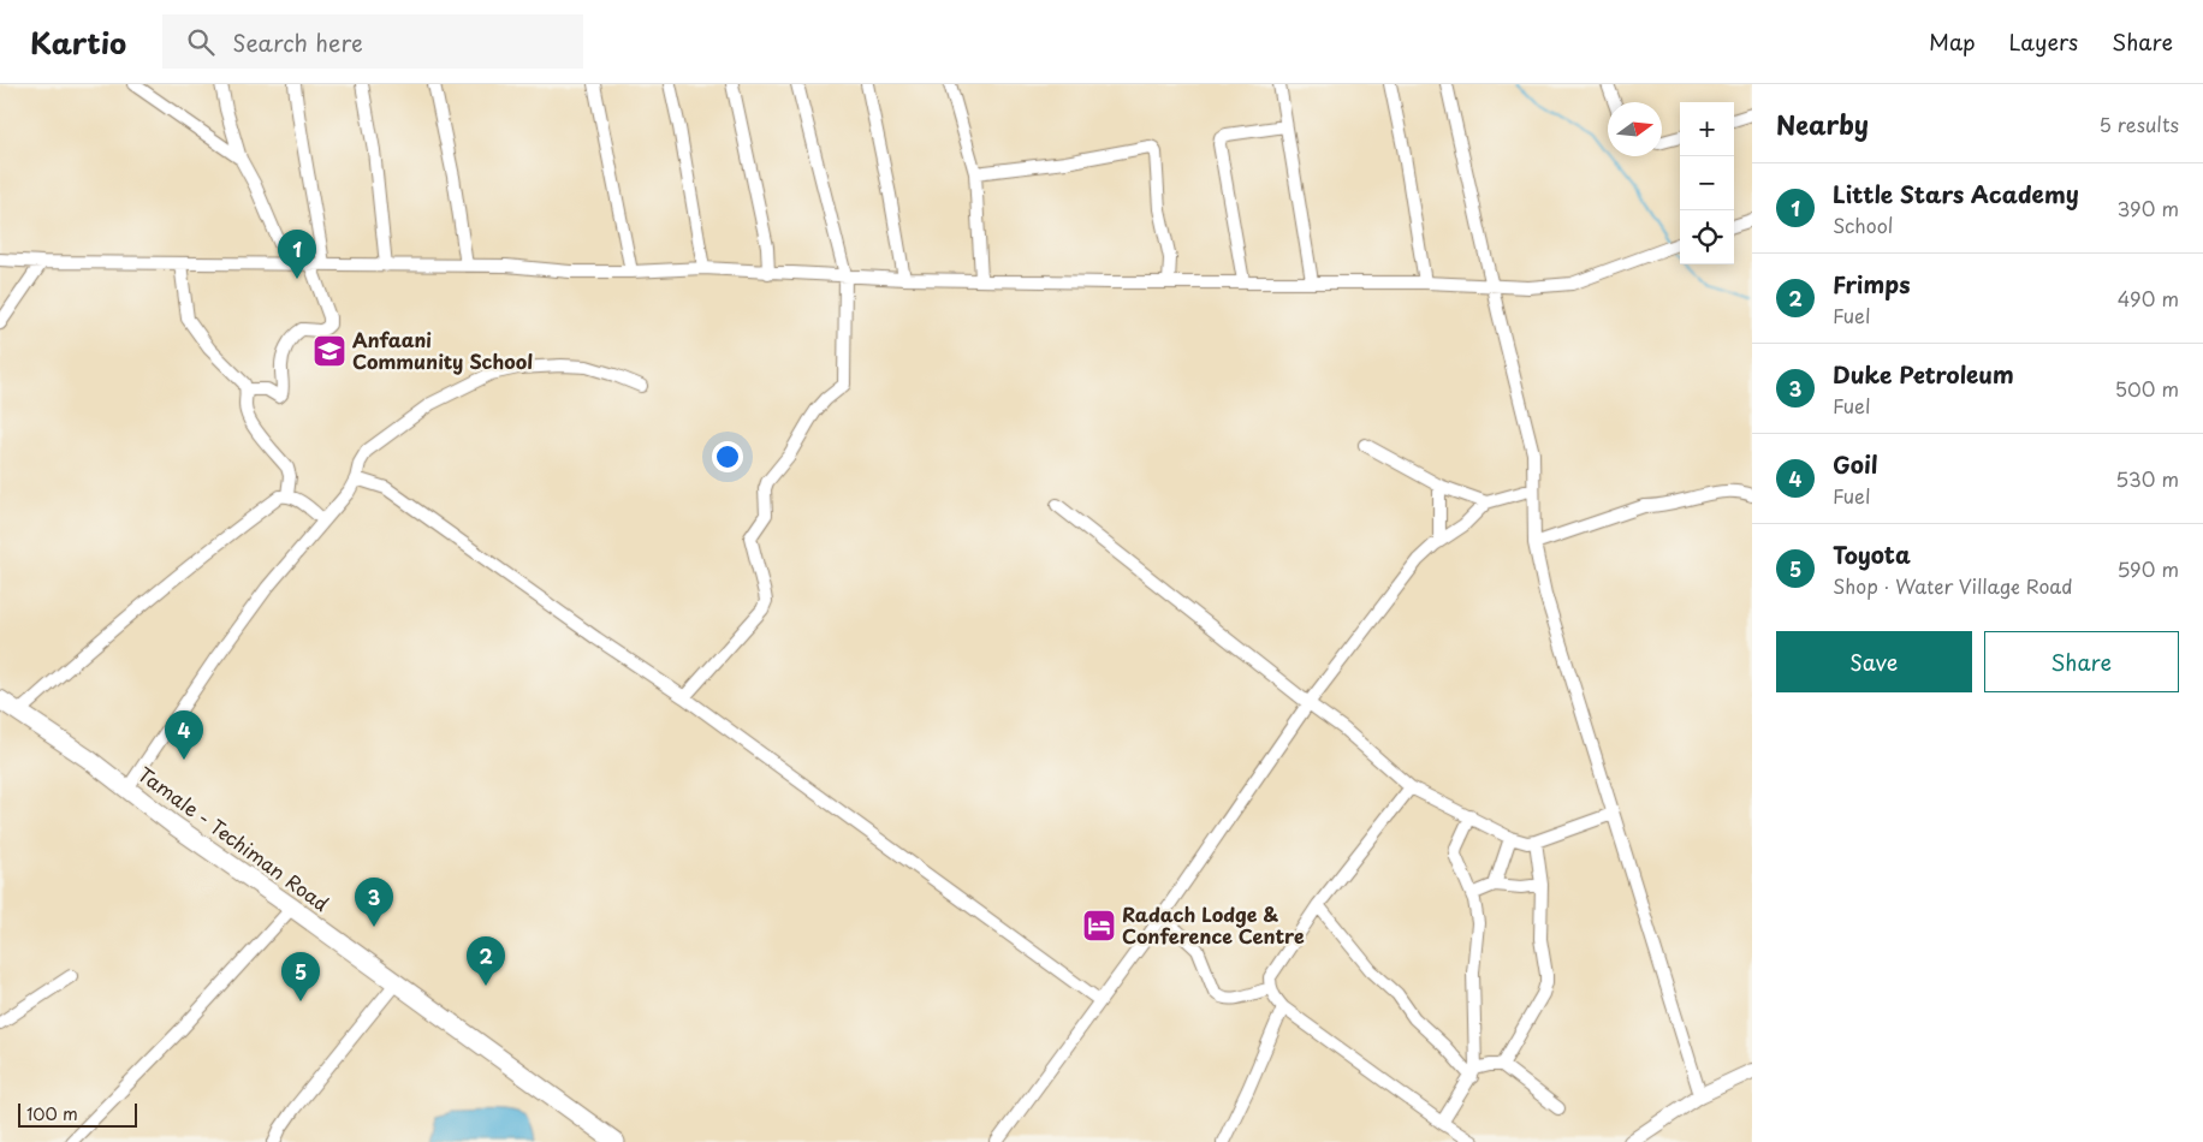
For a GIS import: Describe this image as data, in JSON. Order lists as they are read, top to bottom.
{
  "streets": {
    "highway": ["Tamale - Techiman Road"]
  },
  "places": {
    "school or university": ["Anfaani Community School"],
    "hotel": ["Radach Lodge & Conference Centre"]
  },
  "scale_bar": "100 m",
  "north": "right",
  "page": {
    "header": "Kartio",
    "search": "Search here",
    "nav": ["Map", "Layers", "Share"],
    "heading": ["Nearby", "5 results"],
    "map_buttons": ["+", "−"],
    "list": [
      {
        "mark": "1",
        "name": "Little Stars Academy",
        "note": "School",
        "value": "390 m"
      },
      {
        "mark": "2",
        "name": "Frimps",
        "note": "Fuel",
        "value": "490 m"
      },
      {
        "mark": "3",
        "name": "Duke Petroleum",
        "note": "Fuel",
        "value": "500 m"
      },
      {
        "mark": "4",
        "name": "Goil",
        "note": "Fuel",
        "value": "530 m"
      },
      {
        "mark": "5",
        "name": "Toyota",
        "note": "Shop · Water Village Road",
        "value": "590 m"
      }
    ],
    "pins": [
      "1",
      "4",
      "3",
      "2",
      "5"
    ],
    "buttons": ["Save", "Share"],
    "scale": "100 m"
  }
}
